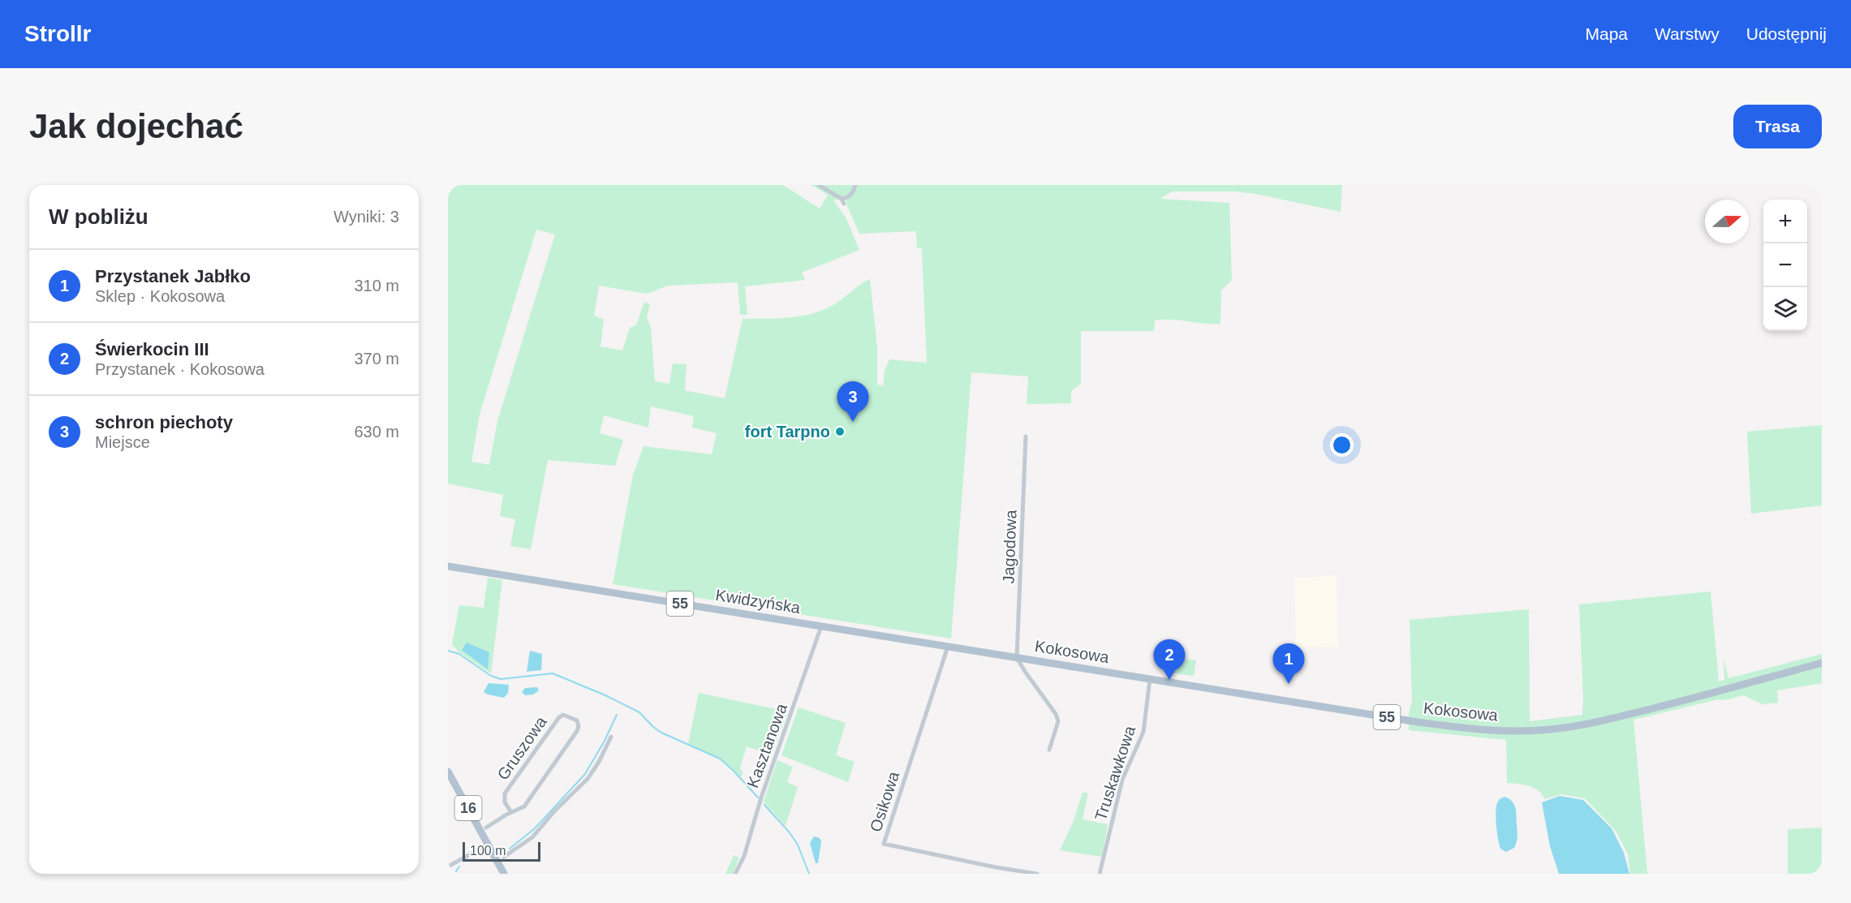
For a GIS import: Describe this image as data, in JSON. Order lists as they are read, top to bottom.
{
  "streets": {
    "main road": [
      "Kwidzyńska",
      "55",
      "Kokosowa",
      "16"
    ],
    "street": [
      "Jagodowa",
      "Kasztanowa",
      "Gruszowa",
      "Truskawkowa",
      "Osikowa"
    ]
  },
  "crossings": [
    ["Jagodowa", "Kokosowa"],
    ["Kwidzyńska", "Kokosowa"],
    ["Kwidzyńska", "Kasztanowa"],
    ["Kwidzyńska", "Osikowa"],
    ["Kokosowa", "Truskawkowa"],
    ["Kokosowa", "Osikowa"]
  ],
  "places": ["fort Tarpno"],
  "scale_bar": "100 m",
  "north": "right",
  "page": {
    "header": "Strollr",
    "nav": ["Mapa", "Warstwy", "Udostępnij"],
    "buttons": "Trasa",
    "title": "Jak dojechać",
    "heading": ["W pobliżu", "Wyniki: 3"],
    "map_buttons": ["+", "−"],
    "list": [
      {
        "mark": "1",
        "name": "Przystanek Jabłko",
        "note": "Sklep · Kokosowa",
        "value": "310 m"
      },
      {
        "mark": "2",
        "name": "Świerkocin III",
        "note": "Przystanek · Kokosowa",
        "value": "370 m"
      },
      {
        "mark": "3",
        "name": "schron piechoty",
        "note": "Miejsce",
        "value": "630 m"
      }
    ],
    "pins": ["3", "2", "1"],
    "scale": "100 m"
  }
}
